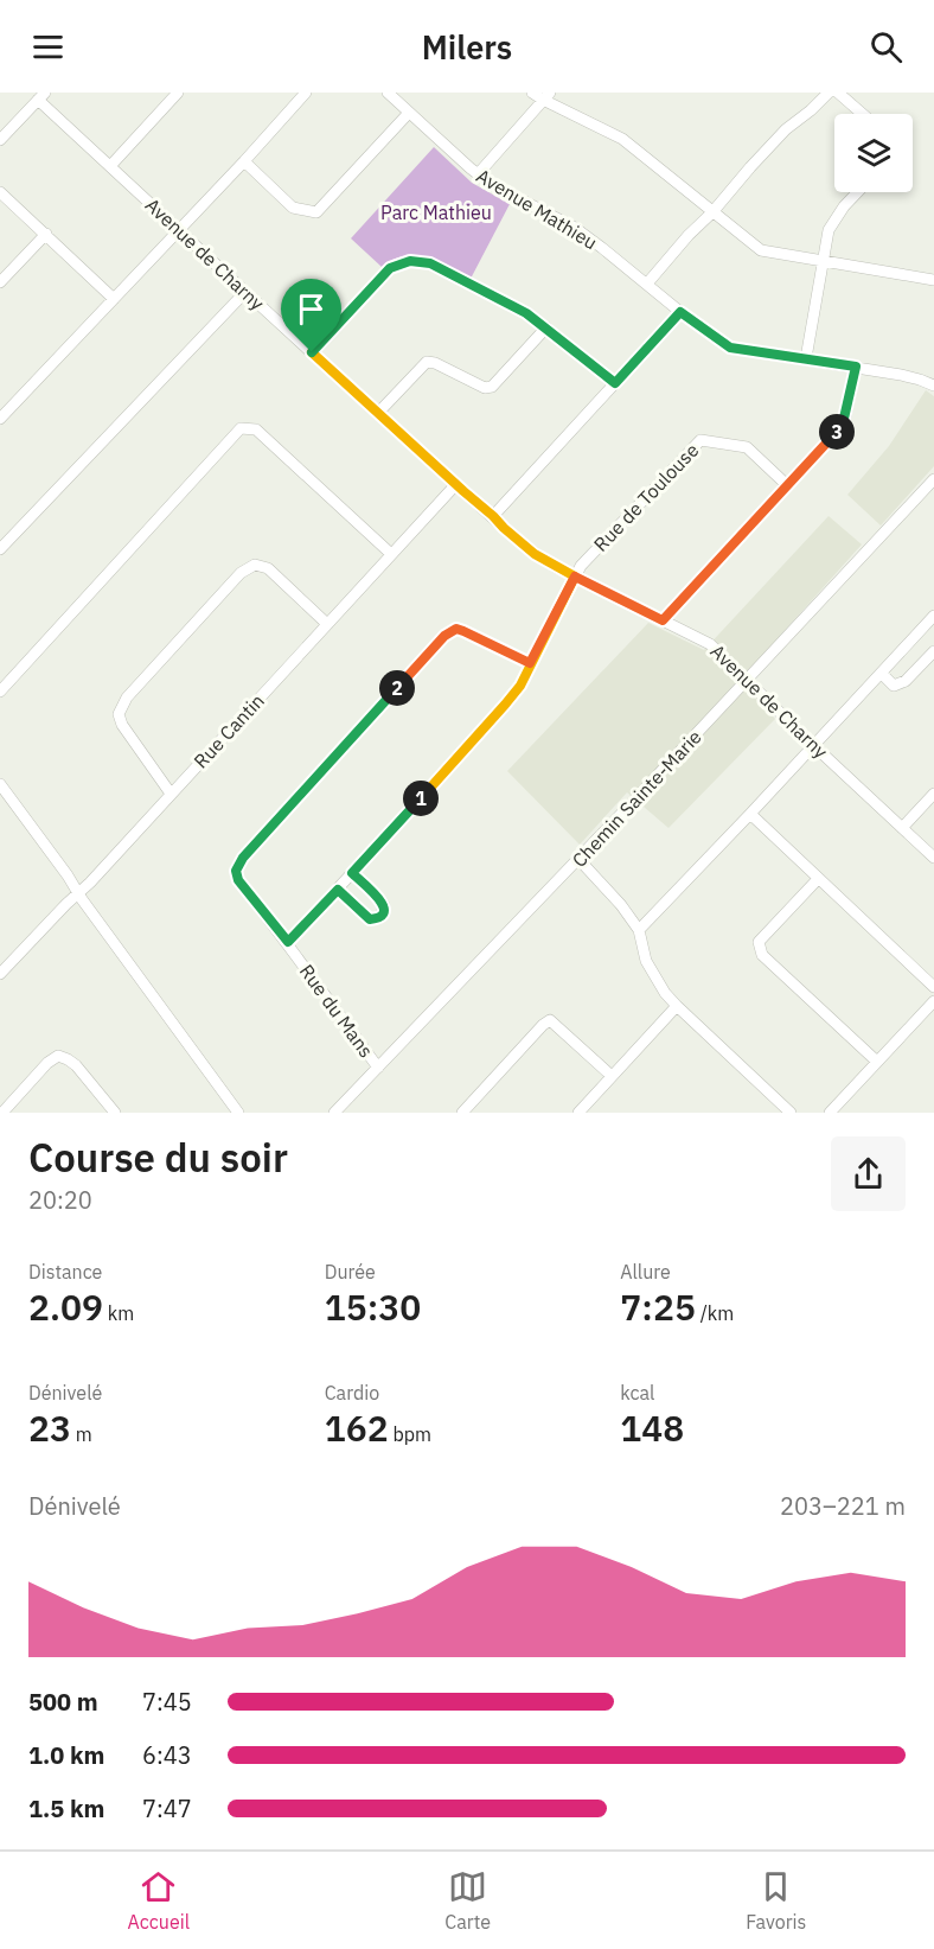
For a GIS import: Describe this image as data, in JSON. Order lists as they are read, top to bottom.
{
  "streets": {
    "street": [
      "Avenue Mathieu",
      "Avenue de Charny",
      "Rue de Toulouse",
      "Rue Cantin",
      "Chemin Sainte-Marie",
      "Rue du Mans"
    ]
  },
  "crossings": [
    ["Avenue de Charny", "Rue de Toulouse"],
    ["Avenue de Charny", "Rue Cantin"],
    ["Avenue de Charny", "Chemin Sainte-Marie"],
    ["Rue de Toulouse", "Rue du Mans"],
    ["Chemin Sainte-Marie", "Rue du Mans"]
  ],
  "parks": ["Parc Mathieu"],
  "page": {
    "header": "Milers",
    "pins": ["3", "2", "1"],
    "heading": ["Course du soir", "20:20"],
    "stats": [
      ["Distance", "2.09 km"],
      ["Durée", "15:30"],
      ["Allure", "7:25 /km"],
      ["Dénivelé", "23 m"],
      ["Cardio", "162 bpm"],
      ["kcal", "148"]
    ],
    "chart": ["Dénivelé", "203–221 m"],
    "list": [
      {
        "name": "500 m",
        "note": "7:45"
      },
      {
        "name": "1.0 km",
        "note": "6:43"
      },
      {
        "name": "1.5 km",
        "note": "7:47"
      }
    ],
    "tabs": ["Accueil", "Carte", "Favoris"]
  }
}
